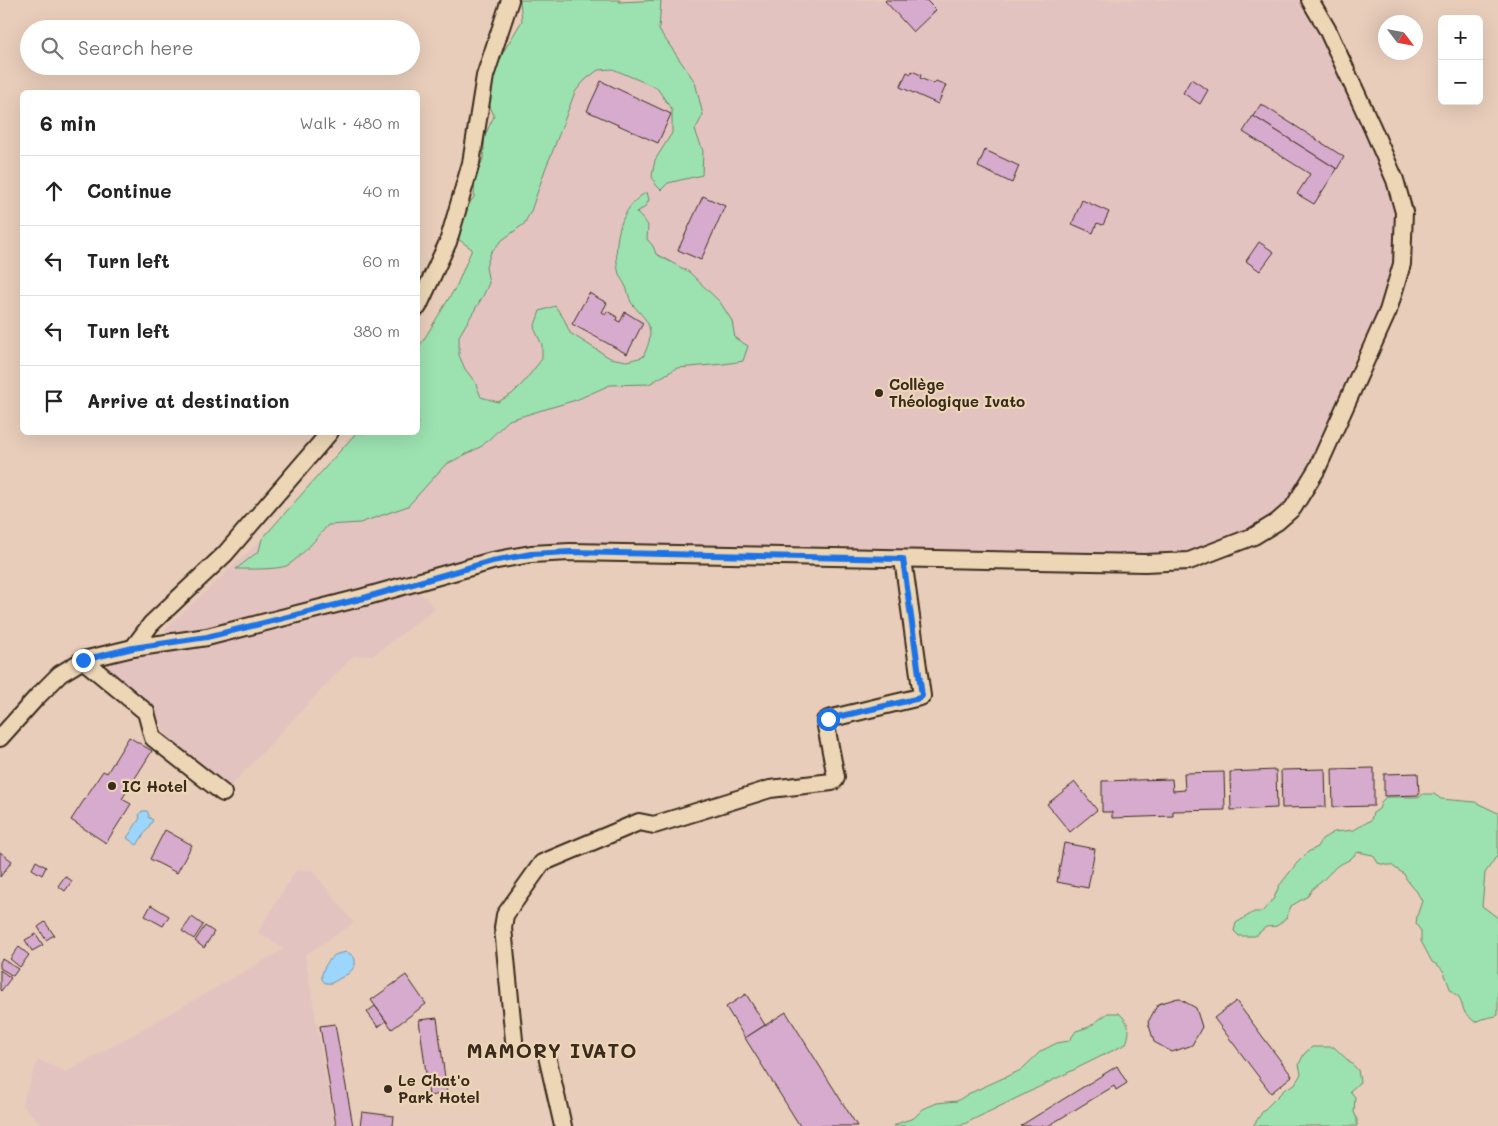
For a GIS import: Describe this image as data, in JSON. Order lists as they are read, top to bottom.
{
  "districts": ["MAMORY IVATO"],
  "places": ["Collège Théologique Ivato", "IC Hotel", "Le Chat'o Park Hotel"],
  "north": "bottom right",
  "page": {
    "map_buttons": ["+", "−"],
    "search": "Search here",
    "heading": ["6 min", "Walk · 480 m"],
    "list": [
      ["Continue", "40 m"],
      ["Turn left", "60 m"],
      ["Turn left", "380 m"],
      "Arrive at destination"
    ]
  }
}
